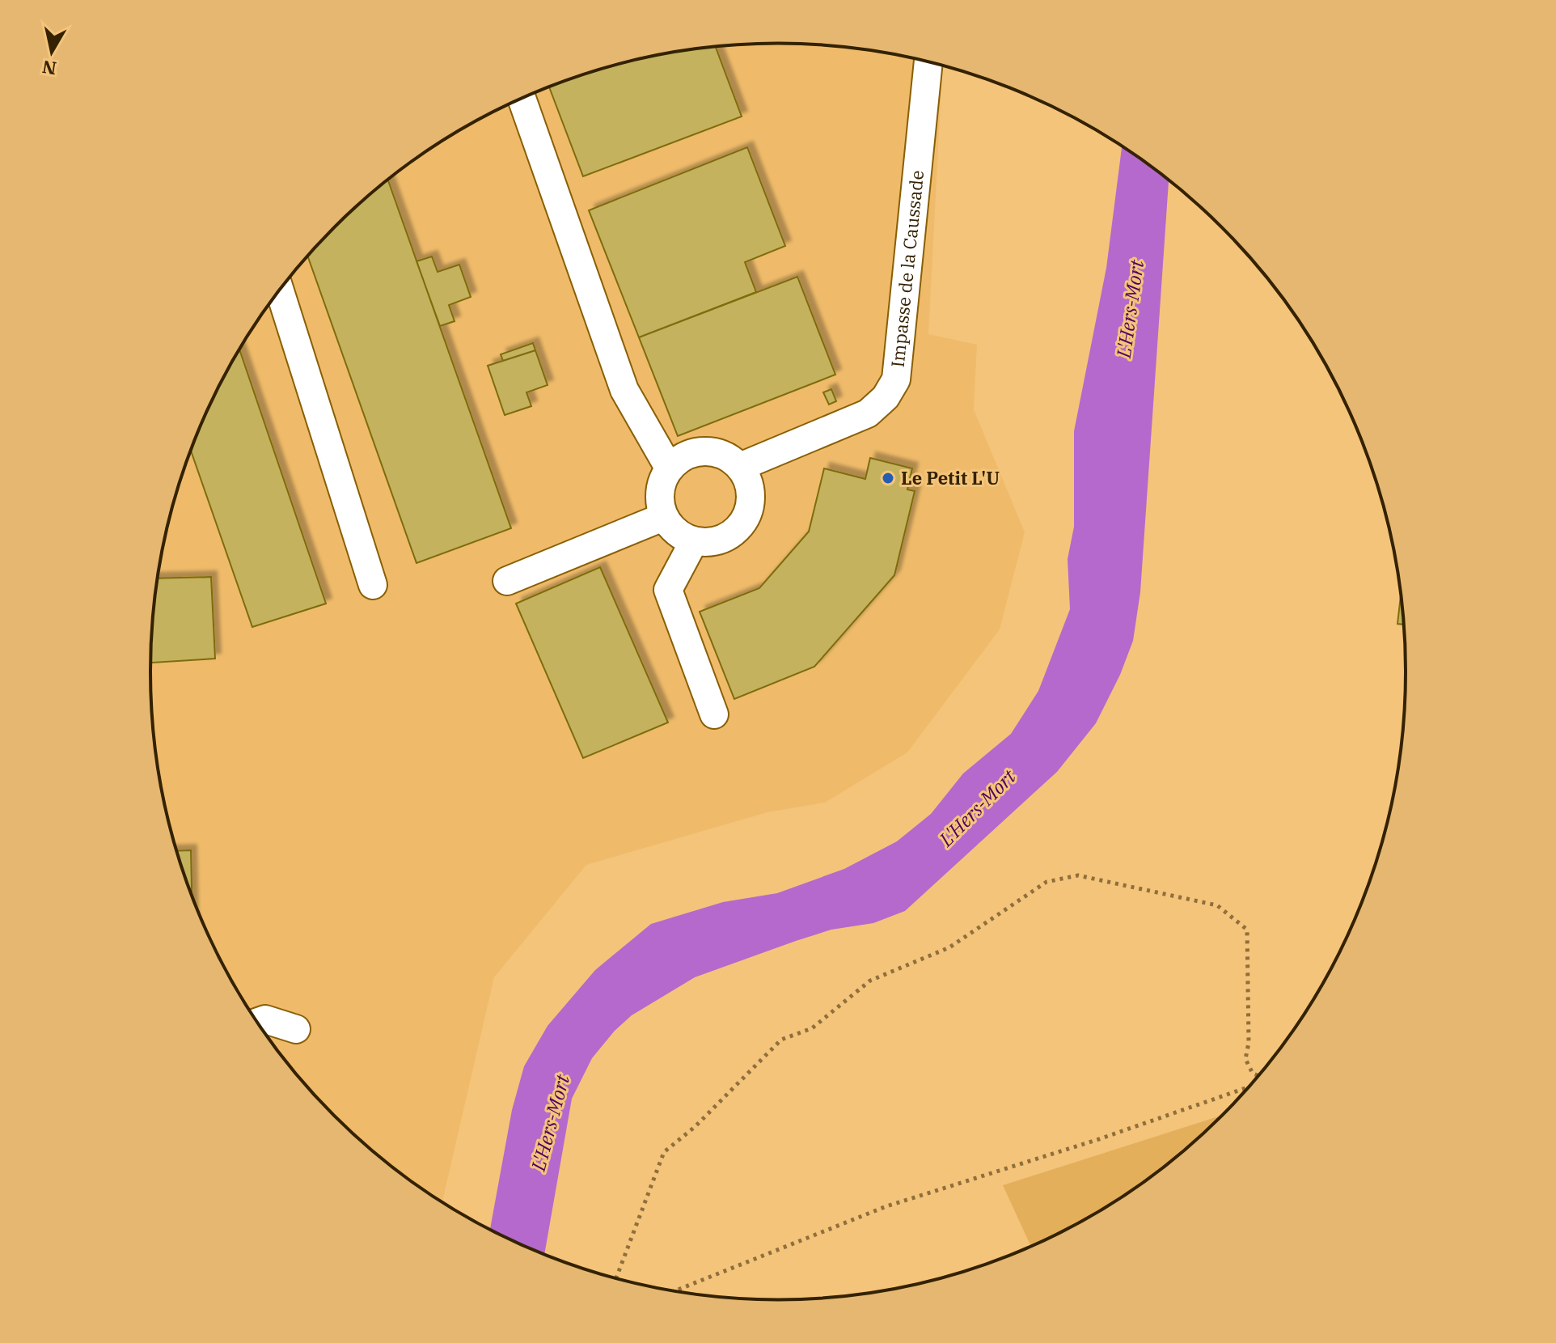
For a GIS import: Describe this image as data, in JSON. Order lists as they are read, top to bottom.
{
  "streets": {
    "street": ["Impasse de la Caussade"]
  },
  "water": ["L'Hers-Mort"],
  "places": ["Le Petit L'U"],
  "north": "bottom"
}
